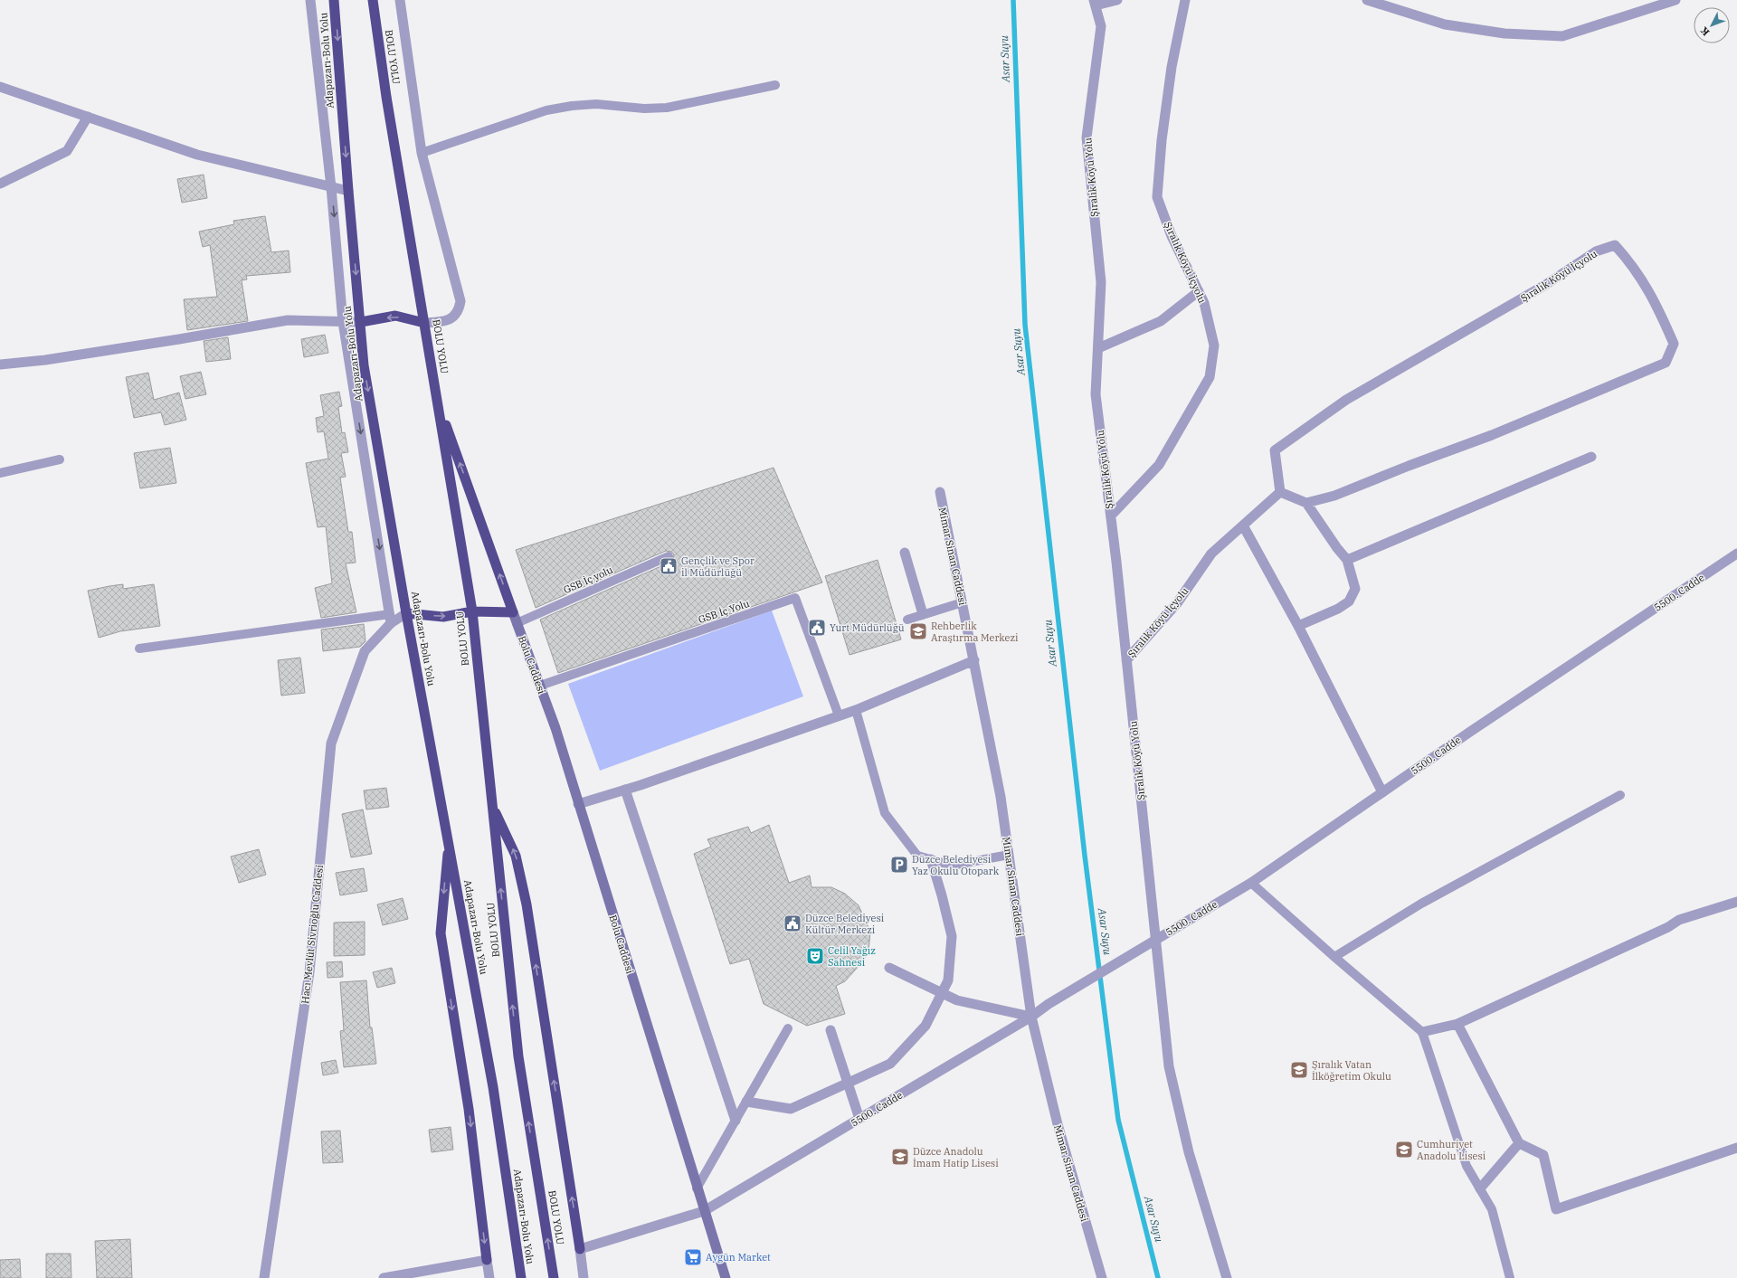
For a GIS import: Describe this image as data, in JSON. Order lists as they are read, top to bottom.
{
  "streets": {
    "highway": ["BOLU YOLU", "Adapazarı-Bolu Yolu"],
    "main road": ["Bolu Caddesi"],
    "street": [
      "Şıralık Köyü Yolu",
      "Şıralık Köyü İçyolu",
      "Mimar Sinan Caddesi",
      "5500. Cadde",
      "Hacı Mevlüt Sivrioğlu Caddesi"
    ],
    "lane": ["GSB İç yolu", "GSB İç Yolu"]
  },
  "crossings": [
    ["Adapazarı-Bolu Yolu", "Hacı Mevlüt Sivrioğlu Caddesi"],
    ["Şıralık Köyü Yolu", "Şıralık Köyü İçyolu"],
    ["Şıralık Köyü Yolu", "5500. Cadde"],
    ["Mimar Sinan Caddesi", "5500. Cadde"],
    ["GSB İç yolu", "Bolu Caddesi"],
    ["5500. Cadde", "Bolu Caddesi"],
    ["GSB İç Yolu", "Bolu Caddesi"]
  ],
  "one_way": ["Adapazarı-Bolu Yolu"],
  "water": ["Asar Suyu"],
  "places": {
    "public building": ["Gençlik ve Spor il Müdürlüğü", "Yurt Müdürlüğü", "Düzce Belediyesi Kültür Merkezi"],
    "school or university": [
      "Rehberlik Araştırma Merkezi",
      "Şıralık Vatan İlköğretim Okulu",
      "Cumhuriyet Anadolu Lisesi",
      "Düzce Anadolu İmam Hatip Lisesi"
    ],
    "parking": ["Düzce Belediyesi Yaz Okulu Otopark"],
    "theatre": ["Celil Yağız Sahnesi"],
    "supermarket": ["Aygün Market"]
  },
  "north": "bottom left"
}
